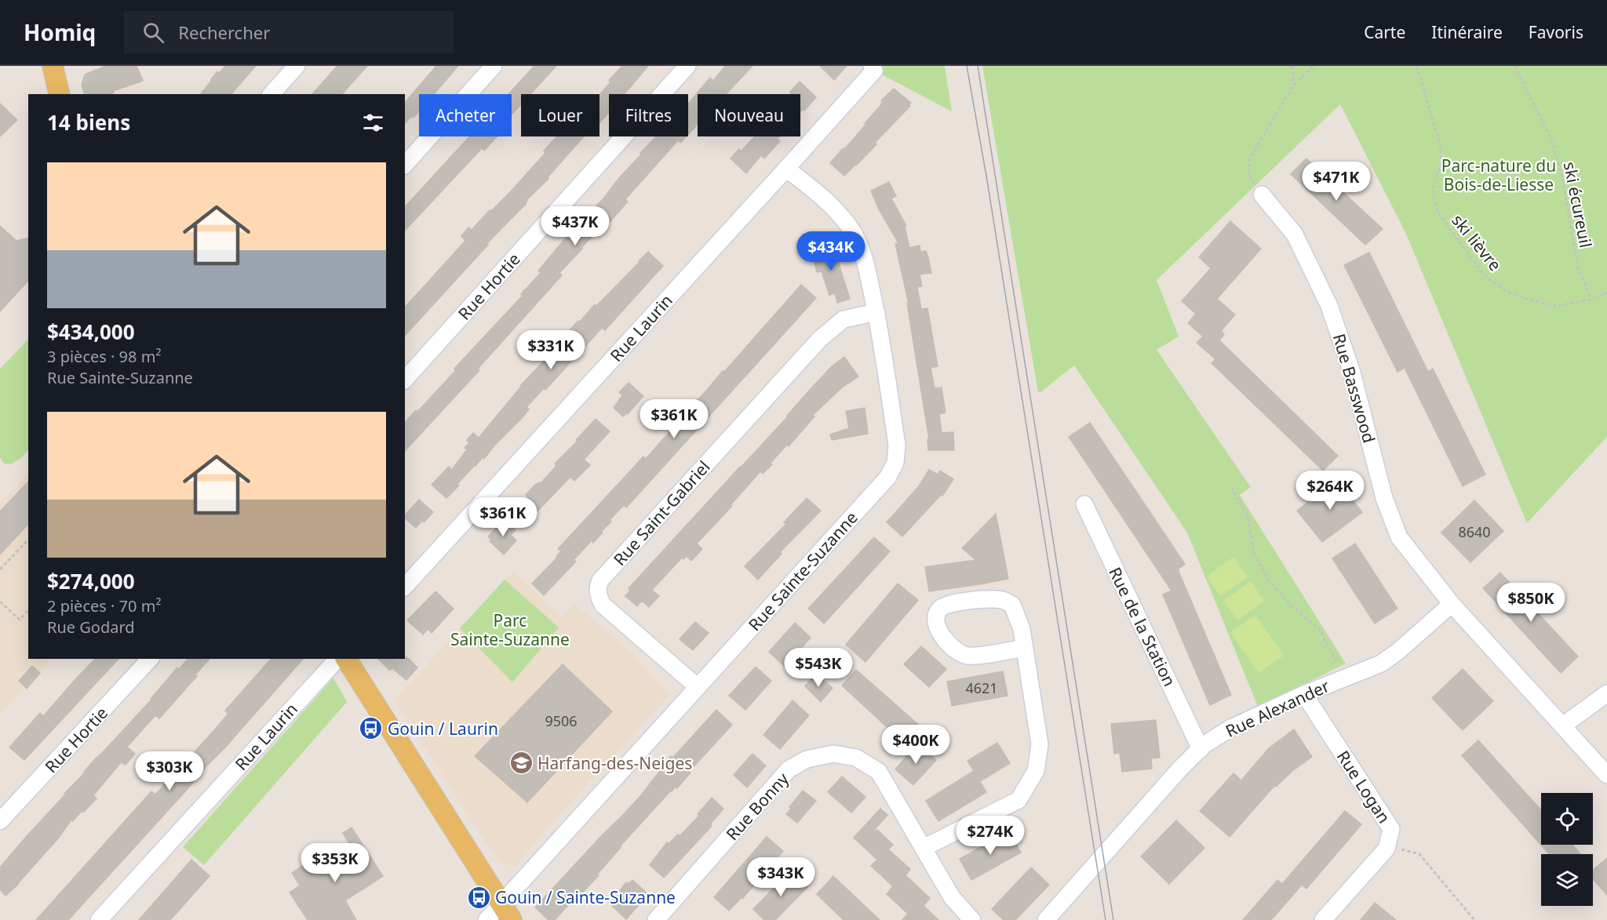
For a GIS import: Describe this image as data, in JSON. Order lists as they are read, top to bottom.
{
  "streets": {
    "street": [
      "Rue Hortie",
      "Rue Laurin",
      "Rue Basswood",
      "Rue Saint-Gabriel",
      "Rue Sainte-Suzanne",
      "Rue de la Station",
      "Rue Alexander",
      "Rue Logan",
      "Rue Bonny"
    ],
    "path": ["ski écureuil", "ski lièvre"]
  },
  "crossings": [
    ["ski écureuil", "ski lièvre"],
    ["Rue Laurin", "Rue Sainte-Suzanne"],
    ["Rue Basswood", "Rue Alexander"],
    ["Rue Saint-Gabriel", "Rue Sainte-Suzanne"],
    ["Rue de la Station", "Rue Alexander"],
    ["Rue Alexander", "Rue Logan"]
  ],
  "parks": ["Parc-nature du Bois-de-Liesse", "Parc Sainte-Suzanne"],
  "places": {
    "bus stop": ["Gouin / Laurin", "Gouin / Sainte-Suzanne"],
    "school or university": ["Harfang-des-Neiges"]
  },
  "house_numbers": ["8640", "4621", "9506"],
  "page": {
    "header": "Homiq",
    "search": "Rechercher",
    "nav": ["Carte", "Itinéraire", "Favoris"],
    "chip": [
      "Acheter",
      "Louer",
      "Filtres",
      "Nouveau"
    ],
    "heading": "14 biens",
    "list": [
      {
        "name": "$434,000",
        "note": "3 pièces · 98 m² · Rue Sainte-Suzanne"
      },
      {
        "name": "$274,000",
        "note": "2 pièces · 70 m² · Rue Godard"
      }
    ],
    "price": [
      "$471K",
      "$437K",
      "$434K",
      "$331K",
      "$361K",
      "$264K",
      "$361K",
      "$850K",
      "$543K",
      "$400K",
      "$303K",
      "$274K",
      "$353K",
      "$343K"
    ]
  }
}
